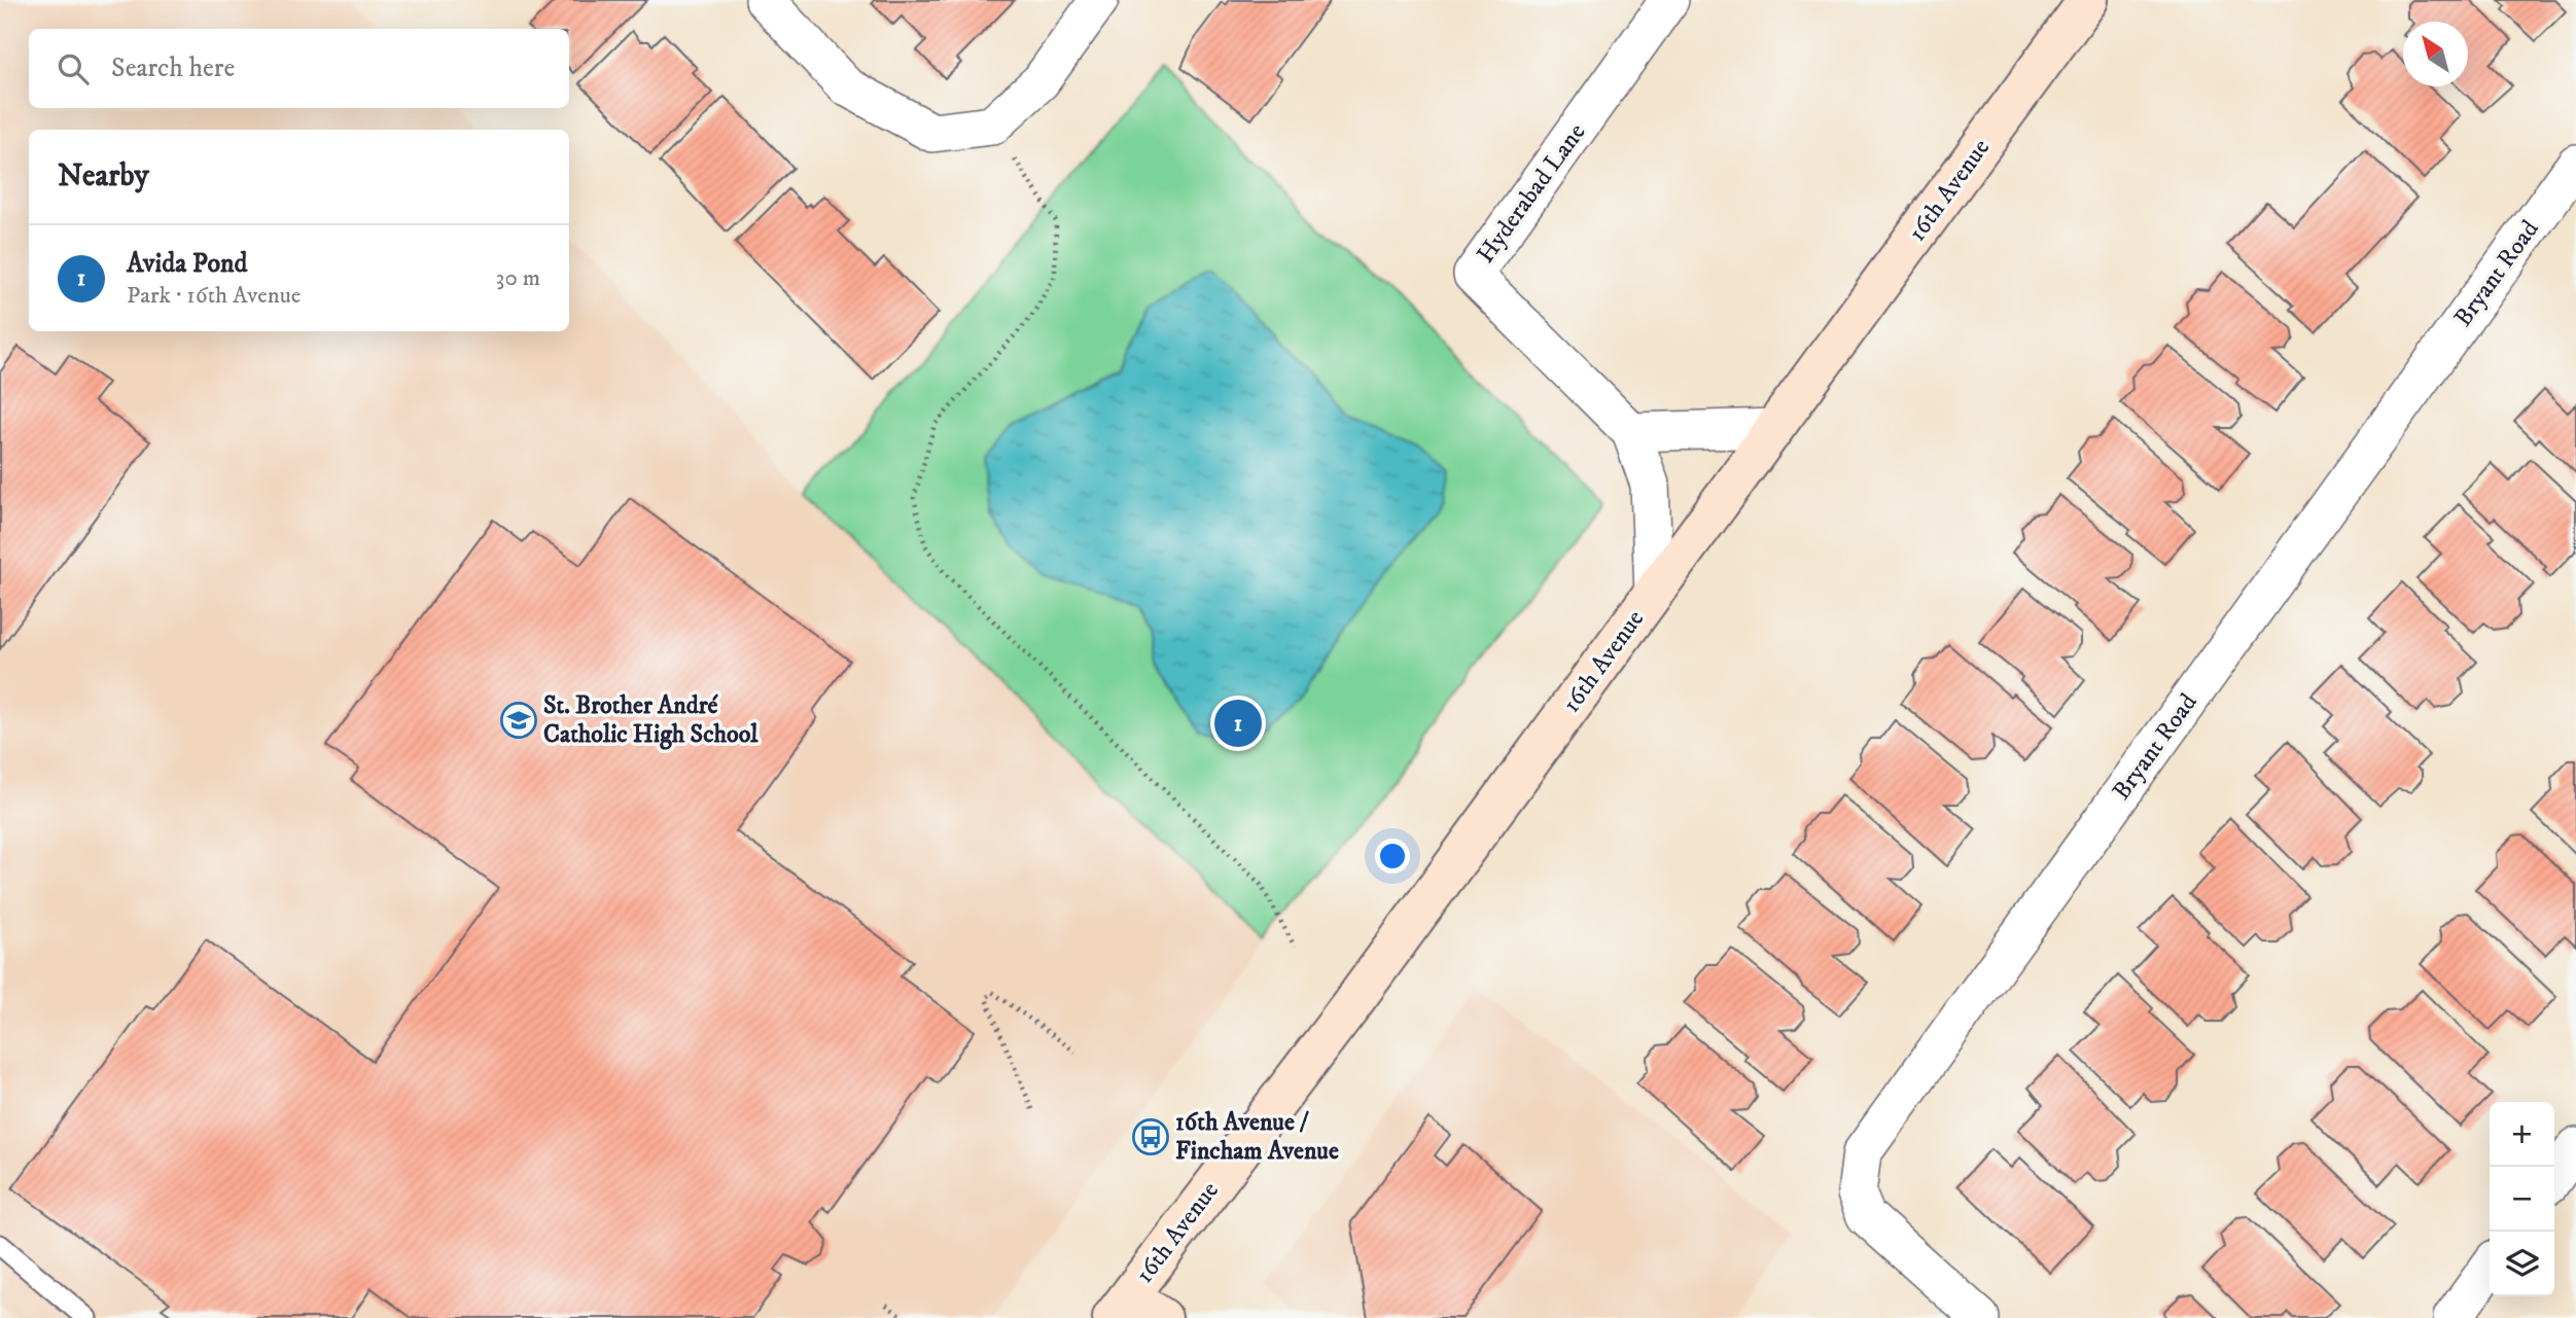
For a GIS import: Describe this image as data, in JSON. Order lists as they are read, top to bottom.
{
  "streets": {
    "main road": ["16th Avenue"],
    "street": ["Hyderabad Lane", "Bryant Road"]
  },
  "crossings": [
    ["16th Avenue", "Hyderabad Lane"]
  ],
  "places": {
    "school or university": ["St. Brother André Catholic High School"],
    "bus stop": ["16th Avenue / Fincham Avenue"]
  },
  "north": "top left",
  "page": {
    "search": "Search here",
    "heading": "Nearby",
    "list": [
      {
        "mark": "1",
        "name": "Avida Pond",
        "note": "Park · 16th Avenue",
        "value": "30 m"
      }
    ],
    "pins": "1",
    "map_buttons": ["+", "−"]
  }
}
